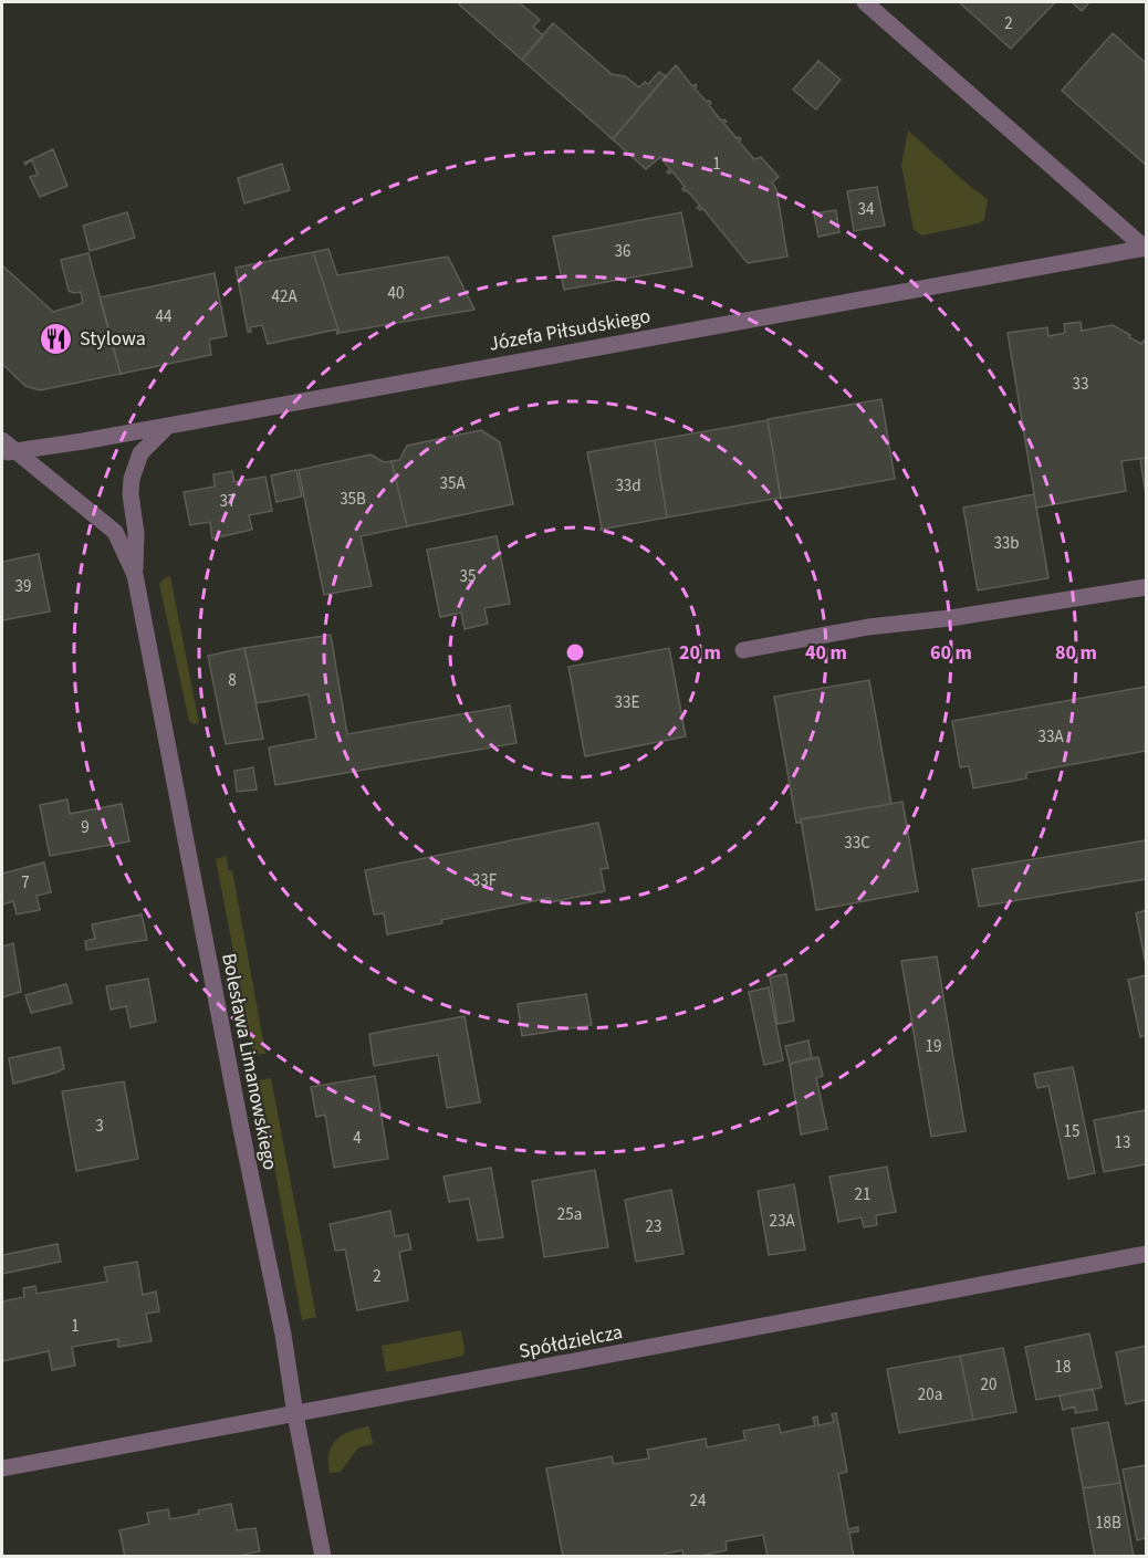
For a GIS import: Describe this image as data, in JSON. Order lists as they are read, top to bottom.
{
  "streets": {
    "street": ["Józefa Piłsudskiego", "Bolesława Limanowskiego", "Spółdzielcza"]
  },
  "crossings": [
    ["Józefa Piłsudskiego", "Bolesława Limanowskiego"],
    ["Bolesława Limanowskiego", "Spółdzielcza"]
  ],
  "places": {
    "restaurant": ["Stylowa"]
  },
  "house_numbers": [
    "2",
    "1",
    "34",
    "36",
    "40",
    "42A",
    "44",
    "33",
    "35A",
    "33d",
    "35B",
    "37",
    "33b",
    "35",
    "39",
    "8",
    "33E",
    "33A",
    "9",
    "33C",
    "33F",
    "7",
    "19",
    "3",
    "15",
    "4",
    "13",
    "21",
    "25a",
    "23A",
    "23",
    "2",
    "1",
    "18",
    "20",
    "20a",
    "24",
    "18B"
  ],
  "rings": [
    "20 m",
    "40 m",
    "60 m",
    "80 m"
  ]
}
